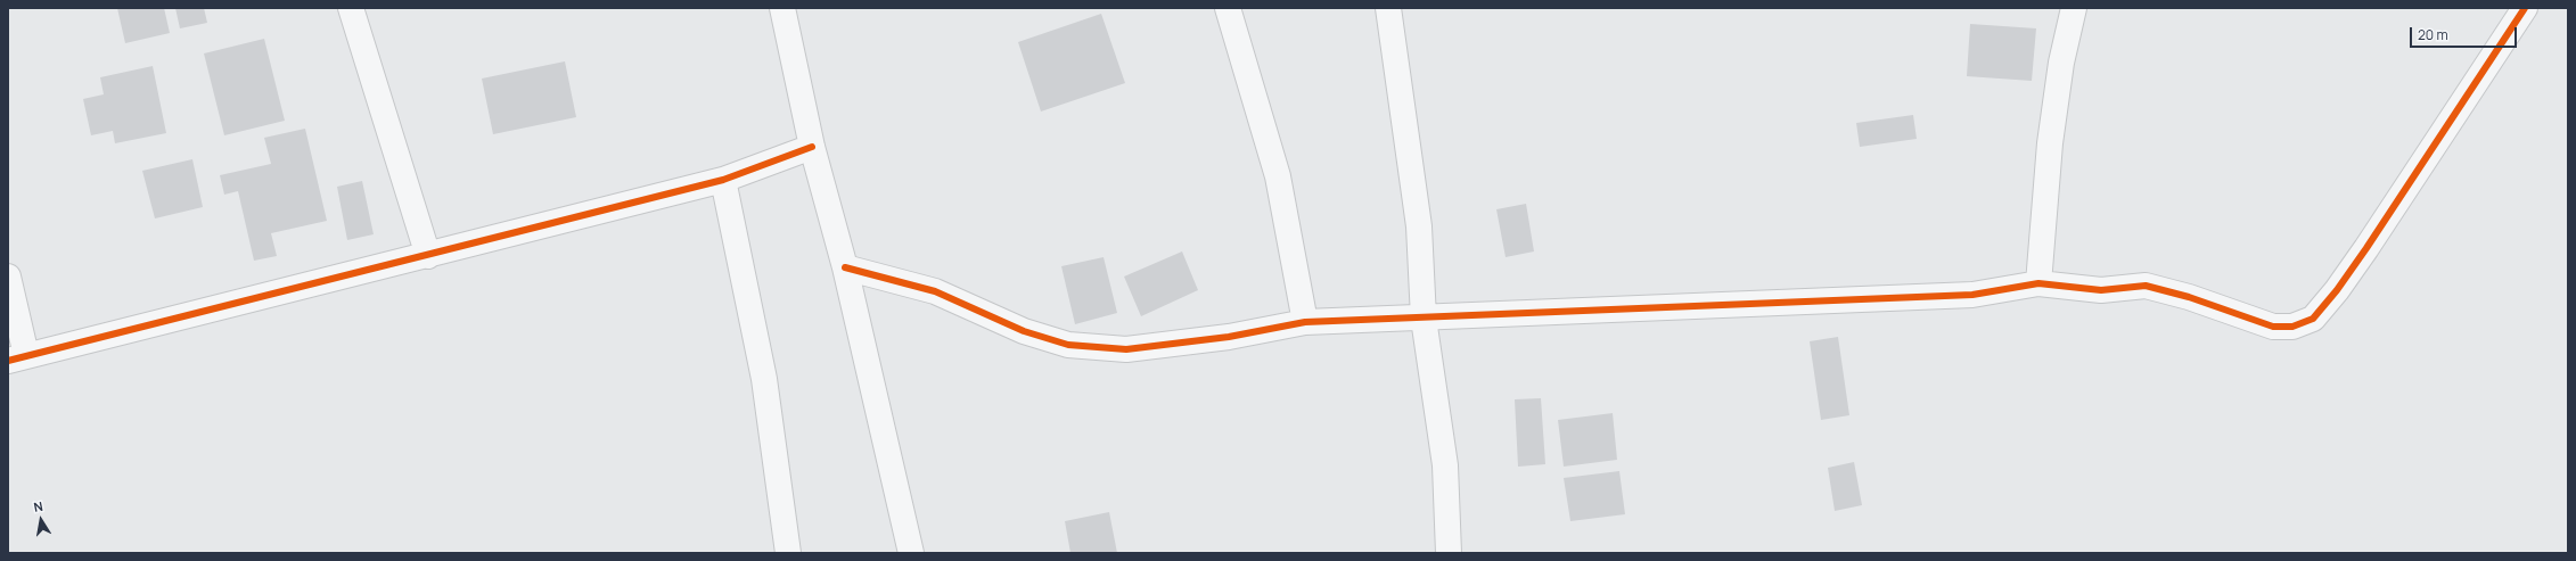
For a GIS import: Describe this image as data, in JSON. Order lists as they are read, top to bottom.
{
  "scale_bar": "20 m",
  "north": "top"
}
